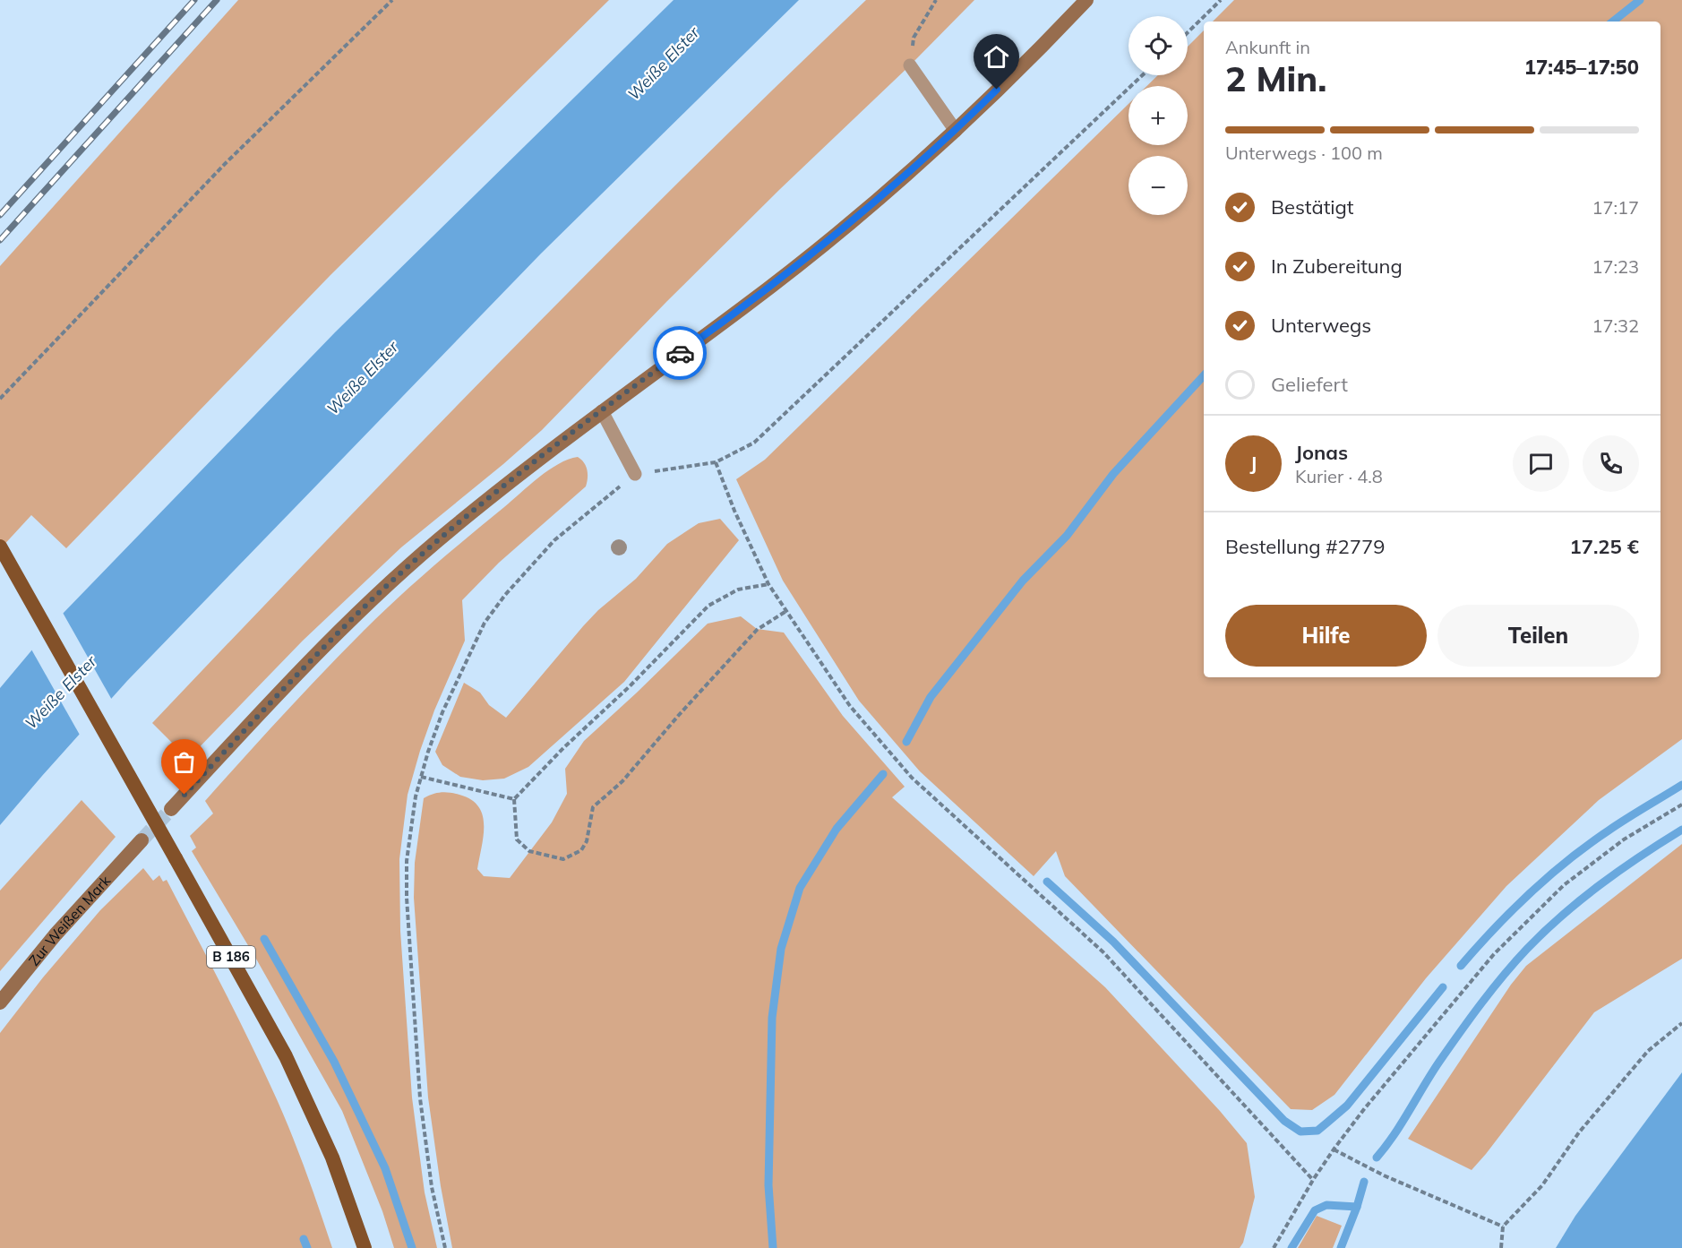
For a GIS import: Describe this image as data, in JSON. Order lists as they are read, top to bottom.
{
  "streets": {
    "main road": ["Zur Weißen Mark", "B 186"]
  },
  "water": ["Weiße Elster"],
  "page": {
    "map_buttons": ["+", "−"],
    "heading": ["2 Min.", "Ankunft in", "17:45–17:50"],
    "panel": [
      "Jonas",
      "Kurier · 4.8",
      "Bestellung #2779",
      "17.25 €"
    ],
    "bar": "Unterwegs · 100 m",
    "list": [
      ["Bestätigt", "17:17"],
      ["In Zubereitung", "17:23"],
      ["Unterwegs", "17:32"],
      "Geliefert"
    ],
    "round": "J",
    "buttons": ["Hilfe", "Teilen"]
  }
}
